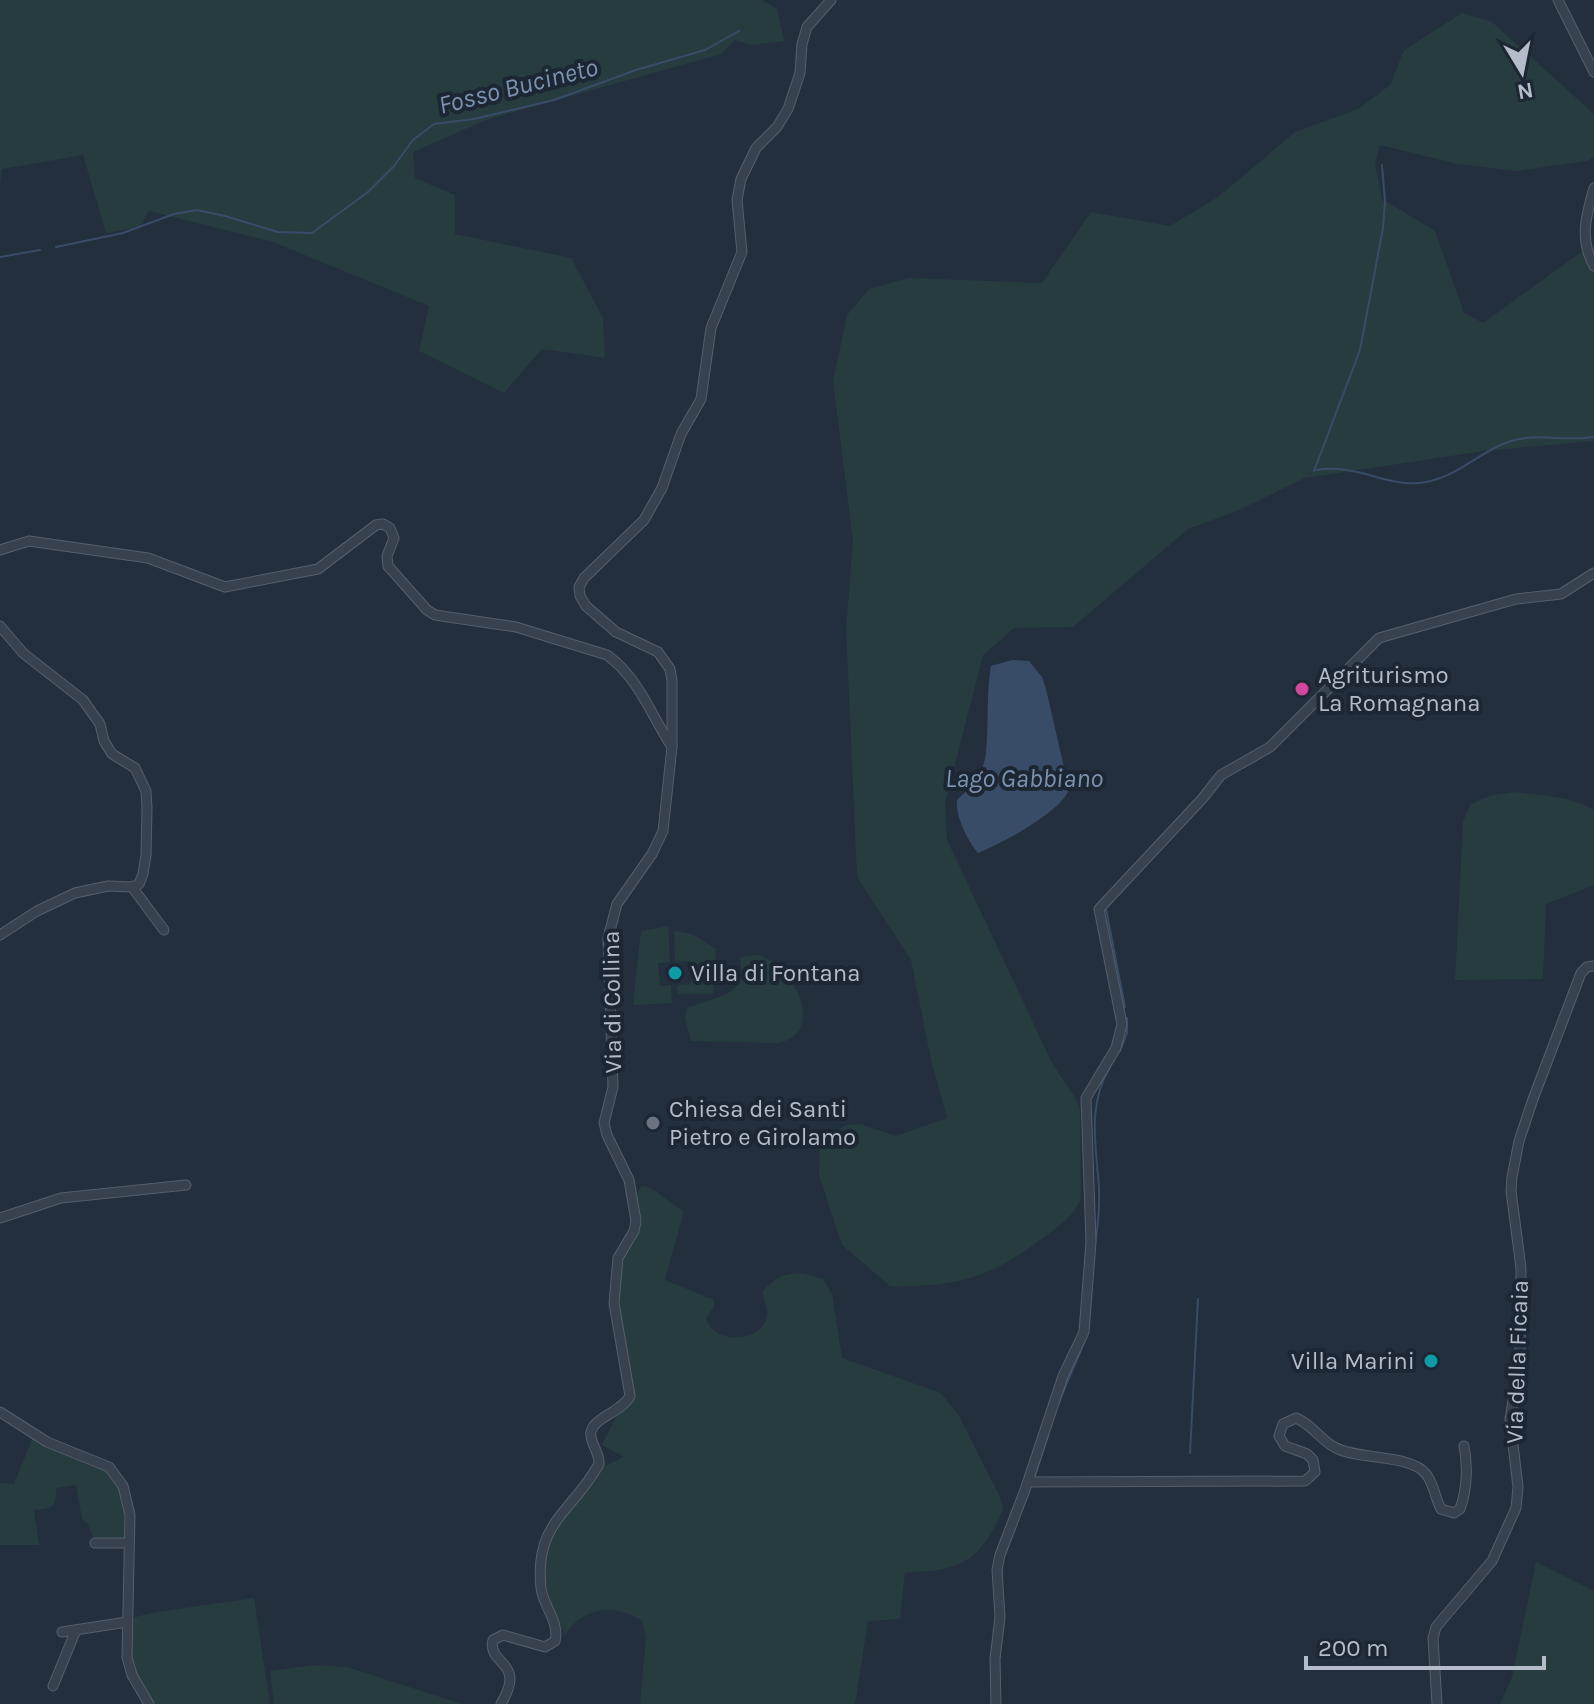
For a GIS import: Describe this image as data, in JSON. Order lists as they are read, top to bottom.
{
  "streets": {
    "street": ["Via di Collina", "Via della Ficaia"]
  },
  "water": ["Fosso Bucineto", "Lago Gabbiano"],
  "places": [
    "Agriturismo La Romagnana",
    "Villa di Fontana",
    "Chiesa dei Santi Pietro e Girolamo",
    "Villa Marini"
  ],
  "scale_bar": "200 m",
  "north": "bottom"
}
